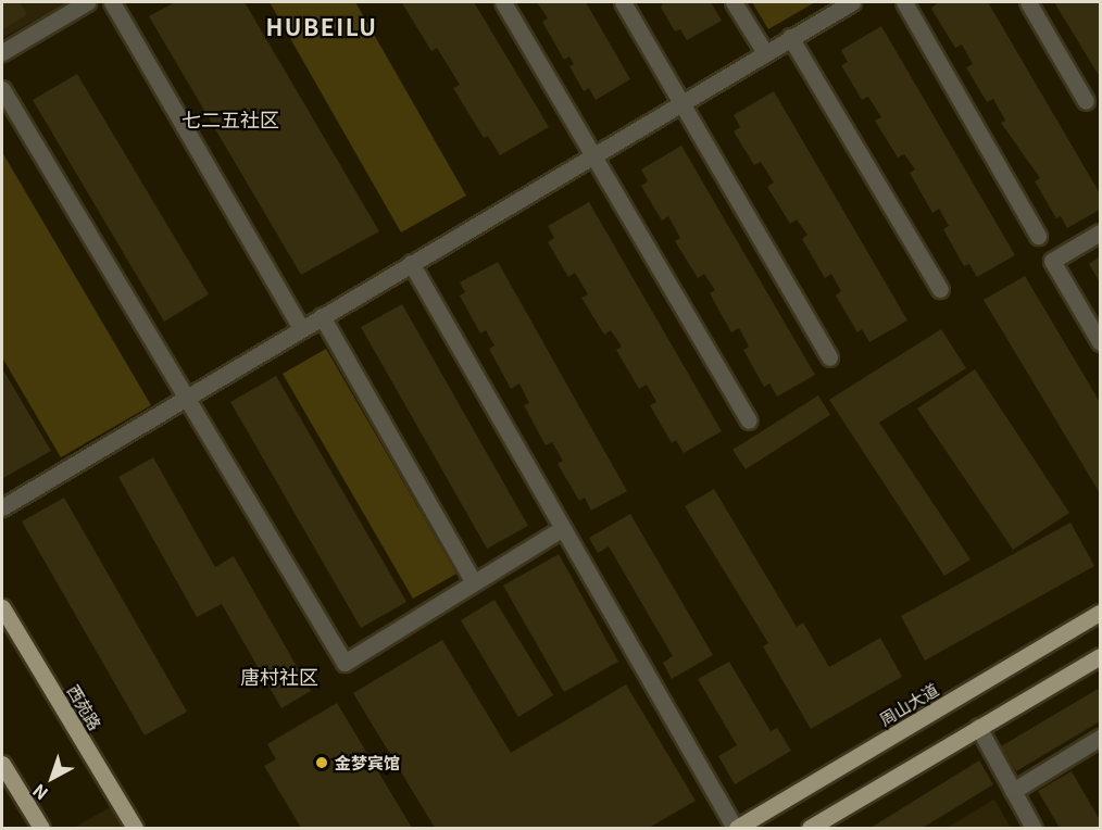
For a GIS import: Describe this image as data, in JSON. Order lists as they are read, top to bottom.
{
  "streets": {
    "main road": ["周山大道", "西苑路"]
  },
  "districts": ["HUBEILU", "七二五社区", "唐村社区"],
  "places": ["金梦宾馆"],
  "north": "bottom left"
}
